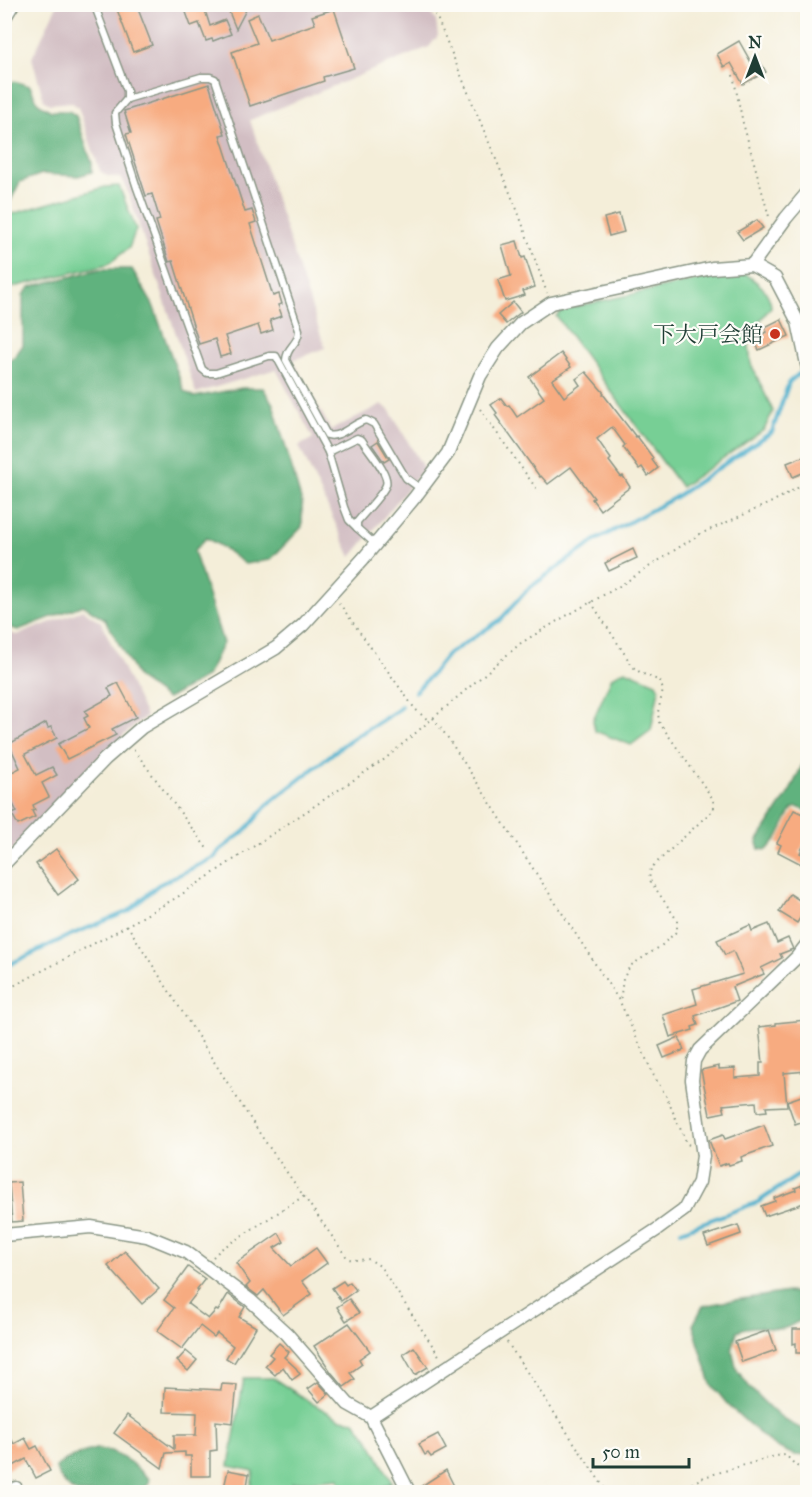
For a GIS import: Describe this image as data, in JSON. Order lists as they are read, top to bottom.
{
  "places": ["下大戸会館"],
  "scale_bar": "50 m",
  "north": "top"
}
